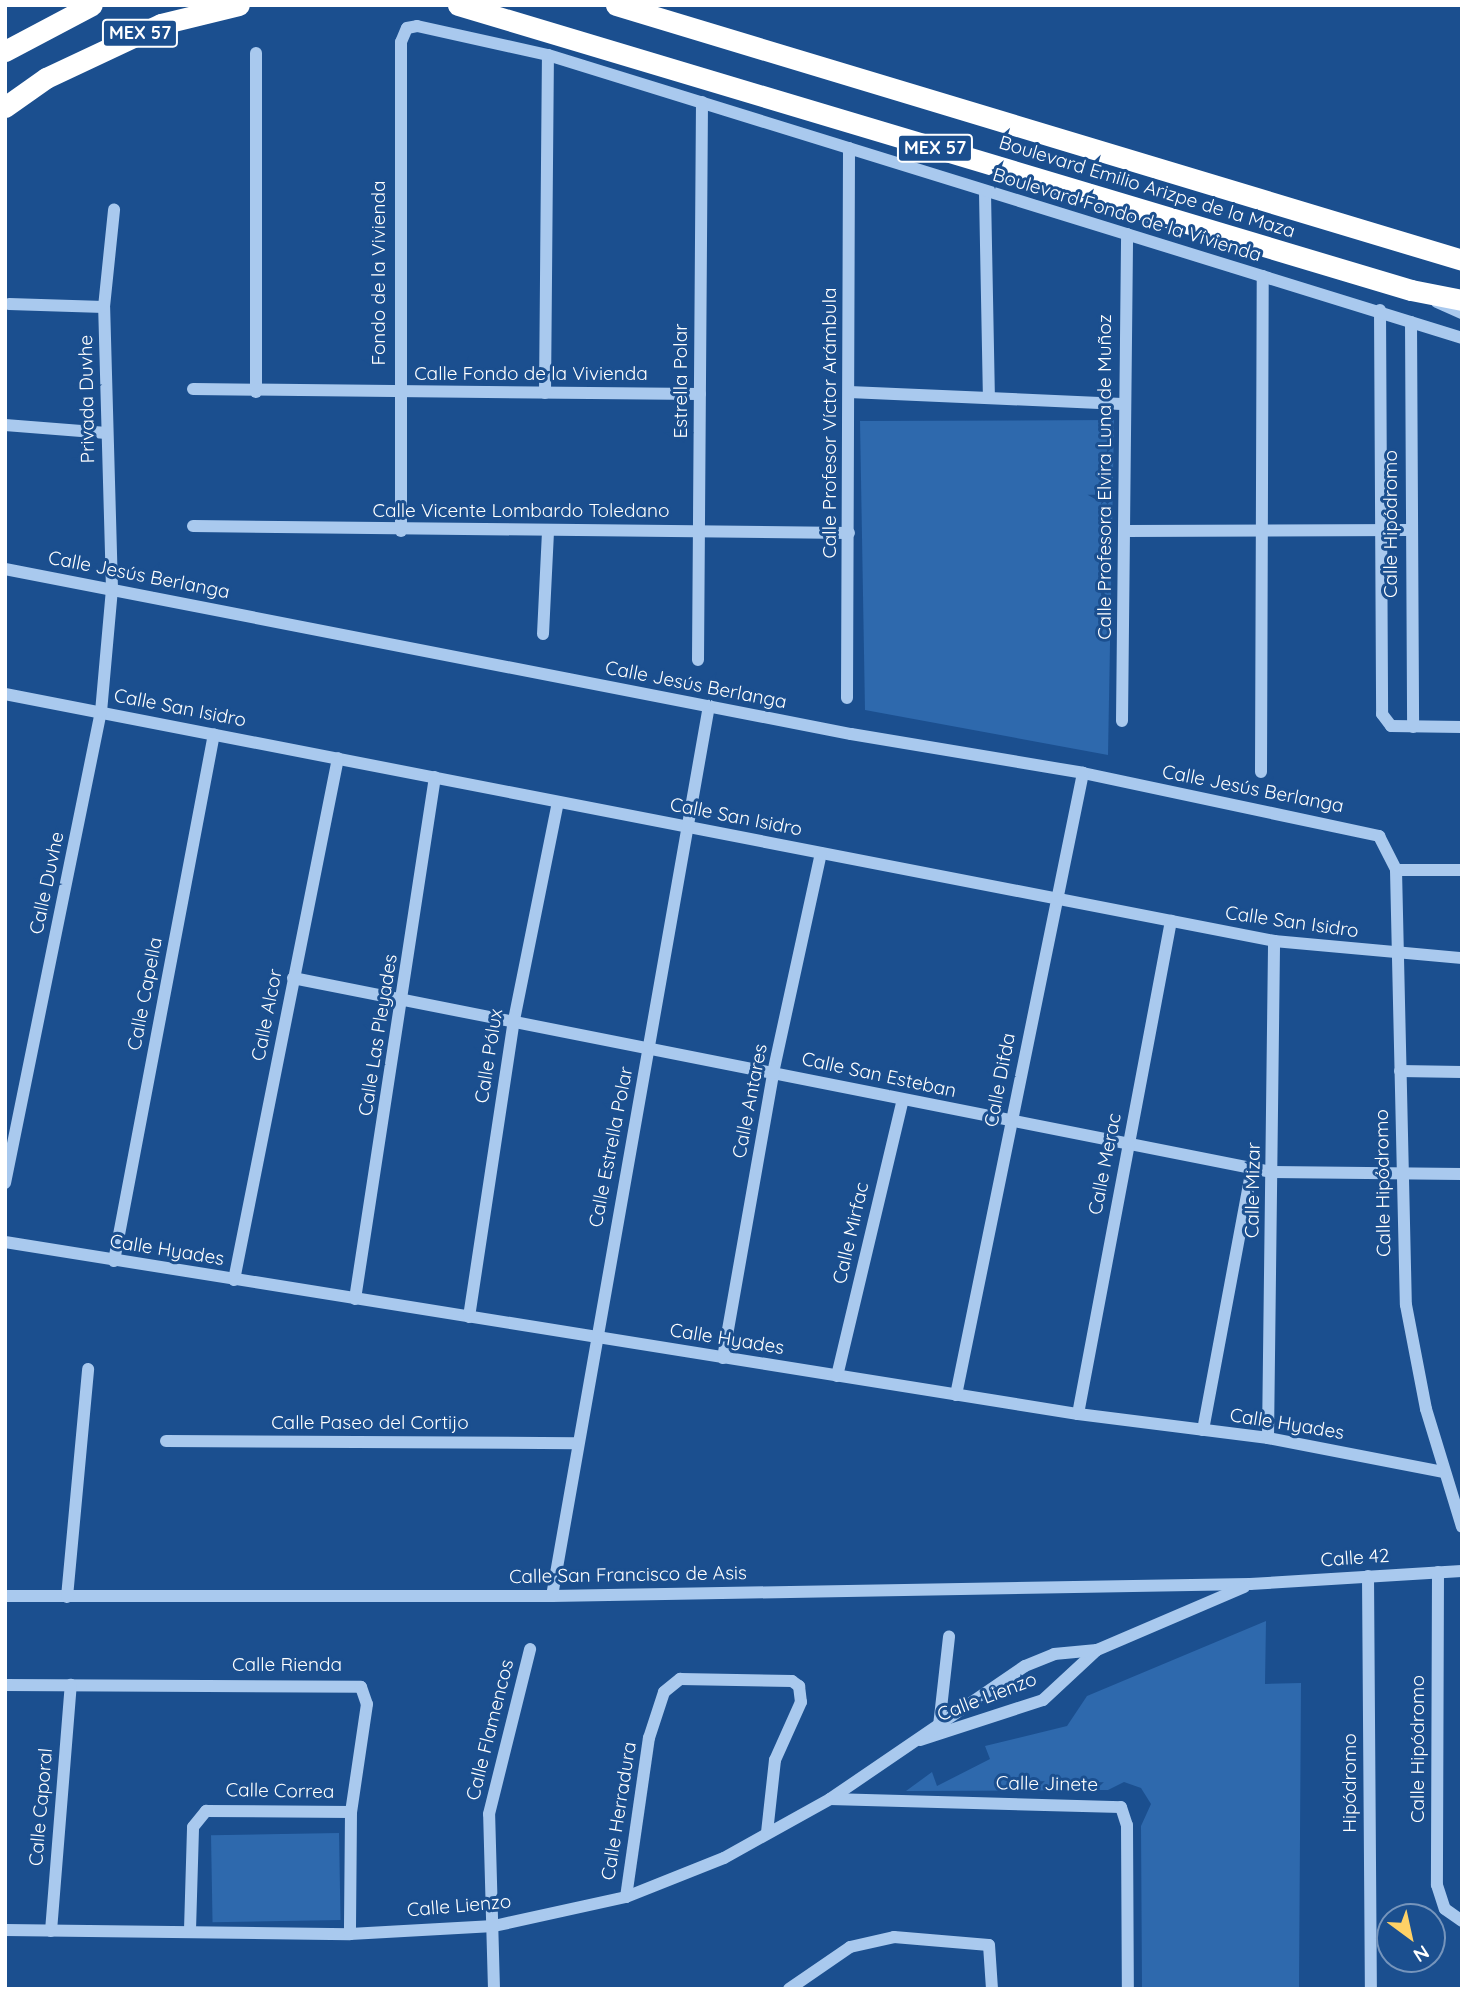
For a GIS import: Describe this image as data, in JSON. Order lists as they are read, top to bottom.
{
  "streets": {
    "highway": ["MEX 57", "Boulevard Emilio Arizpe de la Maza"],
    "street": [
      "Boulevard Fondo de la Vivienda",
      "Fondo de la Vivienda",
      "Calle Fondo de la Vivienda",
      "Estrella Polar",
      "Privada Duvhe",
      "Calle Profesor Víctor Arámbula",
      "Calle Profesora Elvira Luna de Muñoz",
      "Calle Vicente Lombardo Toledano",
      "Calle Hipódromo",
      "Calle Jesús Berlanga",
      "Calle San Isidro",
      "Calle Duvhe",
      "Calle Capella",
      "Calle Alcor",
      "Calle Las Pleyades",
      "Calle Pólux",
      "Calle San Esteban",
      "Calle Difda",
      "Calle Antares",
      "Calle Estrella Polar",
      "Calle Merac",
      "Calle Mizar",
      "Calle Mirfac",
      "Calle Hyades",
      "Calle Paseo del Cortijo",
      "Calle 42",
      "Calle San Francisco de Asis",
      "Calle Rienda",
      "Calle Lienzo",
      "Calle Flamencos",
      "Hipódromo",
      "Calle Jinete",
      "Calle Correa",
      "Calle Caporal",
      "Calle Herradura"
    ]
  },
  "crossings": [
    ["Boulevard Fondo de la Vivienda", "Fondo de la Vivienda"],
    ["Boulevard Fondo de la Vivienda", "Estrella Polar"],
    ["Boulevard Fondo de la Vivienda", "Calle Profesor Víctor Arámbula"],
    ["Boulevard Fondo de la Vivienda", "Calle Profesora Elvira Luna de Muñoz"],
    ["Boulevard Fondo de la Vivienda", "Calle Hipódromo"],
    ["Fondo de la Vivienda", "Calle Fondo de la Vivienda"],
    ["Fondo de la Vivienda", "Calle Vicente Lombardo Toledano"],
    ["Calle Fondo de la Vivienda", "Estrella Polar"],
    ["Estrella Polar", "Calle Vicente Lombardo Toledano"],
    ["Privada Duvhe", "Calle Jesús Berlanga"],
    ["Privada Duvhe", "Calle Duvhe"],
    ["Calle Profesor Víctor Arámbula", "Calle Vicente Lombardo Toledano"],
    ["Calle Hipódromo", "Calle Jesús Berlanga"],
    ["Calle Hipódromo", "Calle San Isidro"],
    ["Calle Hipódromo", "Calle San Esteban"],
    ["Calle Hipódromo", "Calle Hyades"],
    ["Calle Hipódromo", "Calle 42"],
    ["Calle Jesús Berlanga", "Calle Duvhe"],
    ["Calle Jesús Berlanga", "Calle Difda"],
    ["Calle Jesús Berlanga", "Calle Estrella Polar"],
    ["Calle San Isidro", "Calle Duvhe"],
    ["Calle San Isidro", "Calle Capella"],
    ["Calle San Isidro", "Calle Alcor"],
    ["Calle San Isidro", "Calle Las Pleyades"],
    ["Calle San Isidro", "Calle Pólux"],
    ["Calle San Isidro", "Calle Difda"],
    ["Calle San Isidro", "Calle Antares"],
    ["Calle San Isidro", "Calle Estrella Polar"],
    ["Calle San Isidro", "Calle Merac"],
    ["Calle San Isidro", "Calle Mizar"],
    ["Calle Capella", "Calle Hyades"],
    ["Calle Alcor", "Calle San Esteban"],
    ["Calle Alcor", "Calle Hyades"],
    ["Calle Las Pleyades", "Calle San Esteban"],
    ["Calle Las Pleyades", "Calle Hyades"],
    ["Calle Pólux", "Calle San Esteban"],
    ["Calle Pólux", "Calle Hyades"],
    ["Calle San Esteban", "Calle Difda"],
    ["Calle San Esteban", "Calle Antares"],
    ["Calle San Esteban", "Calle Estrella Polar"],
    ["Calle San Esteban", "Calle Merac"],
    ["Calle San Esteban", "Calle Mizar"],
    ["Calle San Esteban", "Calle Mirfac"],
    ["Calle Difda", "Calle Hyades"],
    ["Calle Antares", "Calle Hyades"],
    ["Calle Estrella Polar", "Calle Hyades"],
    ["Calle Estrella Polar", "Calle Paseo del Cortijo"],
    ["Calle Estrella Polar", "Calle San Francisco de Asis"],
    ["Calle Merac", "Calle Hyades"],
    ["Calle Mizar", "Calle Hyades"],
    ["Calle Mirfac", "Calle Hyades"],
    ["Calle 42", "Calle San Francisco de Asis"],
    ["Calle 42", "Calle Lienzo"],
    ["Calle 42", "Hipódromo"],
    ["Calle San Francisco de Asis", "Calle Lienzo"],
    ["Calle Rienda", "Calle Lienzo"],
    ["Calle Rienda", "Calle Correa"],
    ["Calle Rienda", "Calle Caporal"],
    ["Calle Lienzo", "Calle Flamencos"],
    ["Calle Lienzo", "Calle Jinete"],
    ["Calle Lienzo", "Calle Correa"],
    ["Calle Lienzo", "Calle Caporal"],
    ["Calle Lienzo", "Calle Herradura"]
  ],
  "north": "bottom right"
}
